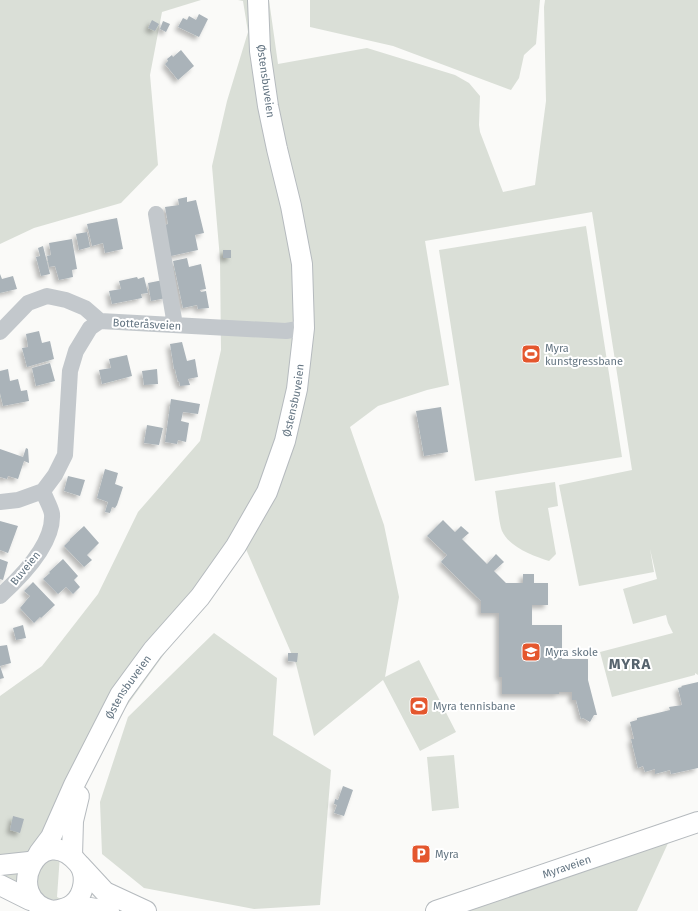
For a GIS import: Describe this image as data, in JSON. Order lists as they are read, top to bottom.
{
  "streets": {
    "main road": ["Østensbuveien", "Myraveien"],
    "street": ["Botteråsveien", "Buveien"]
  },
  "crossings": [
    ["Østensbuveien", "Botteråsveien"],
    ["Botteråsveien", "Buveien"]
  ],
  "districts": ["MYRA"],
  "places": {
    "sports": ["Myra kunstgressbane", "Myra tennisbane"],
    "school or university": ["Myra skole"],
    "parking": ["Myra"]
  }
}
